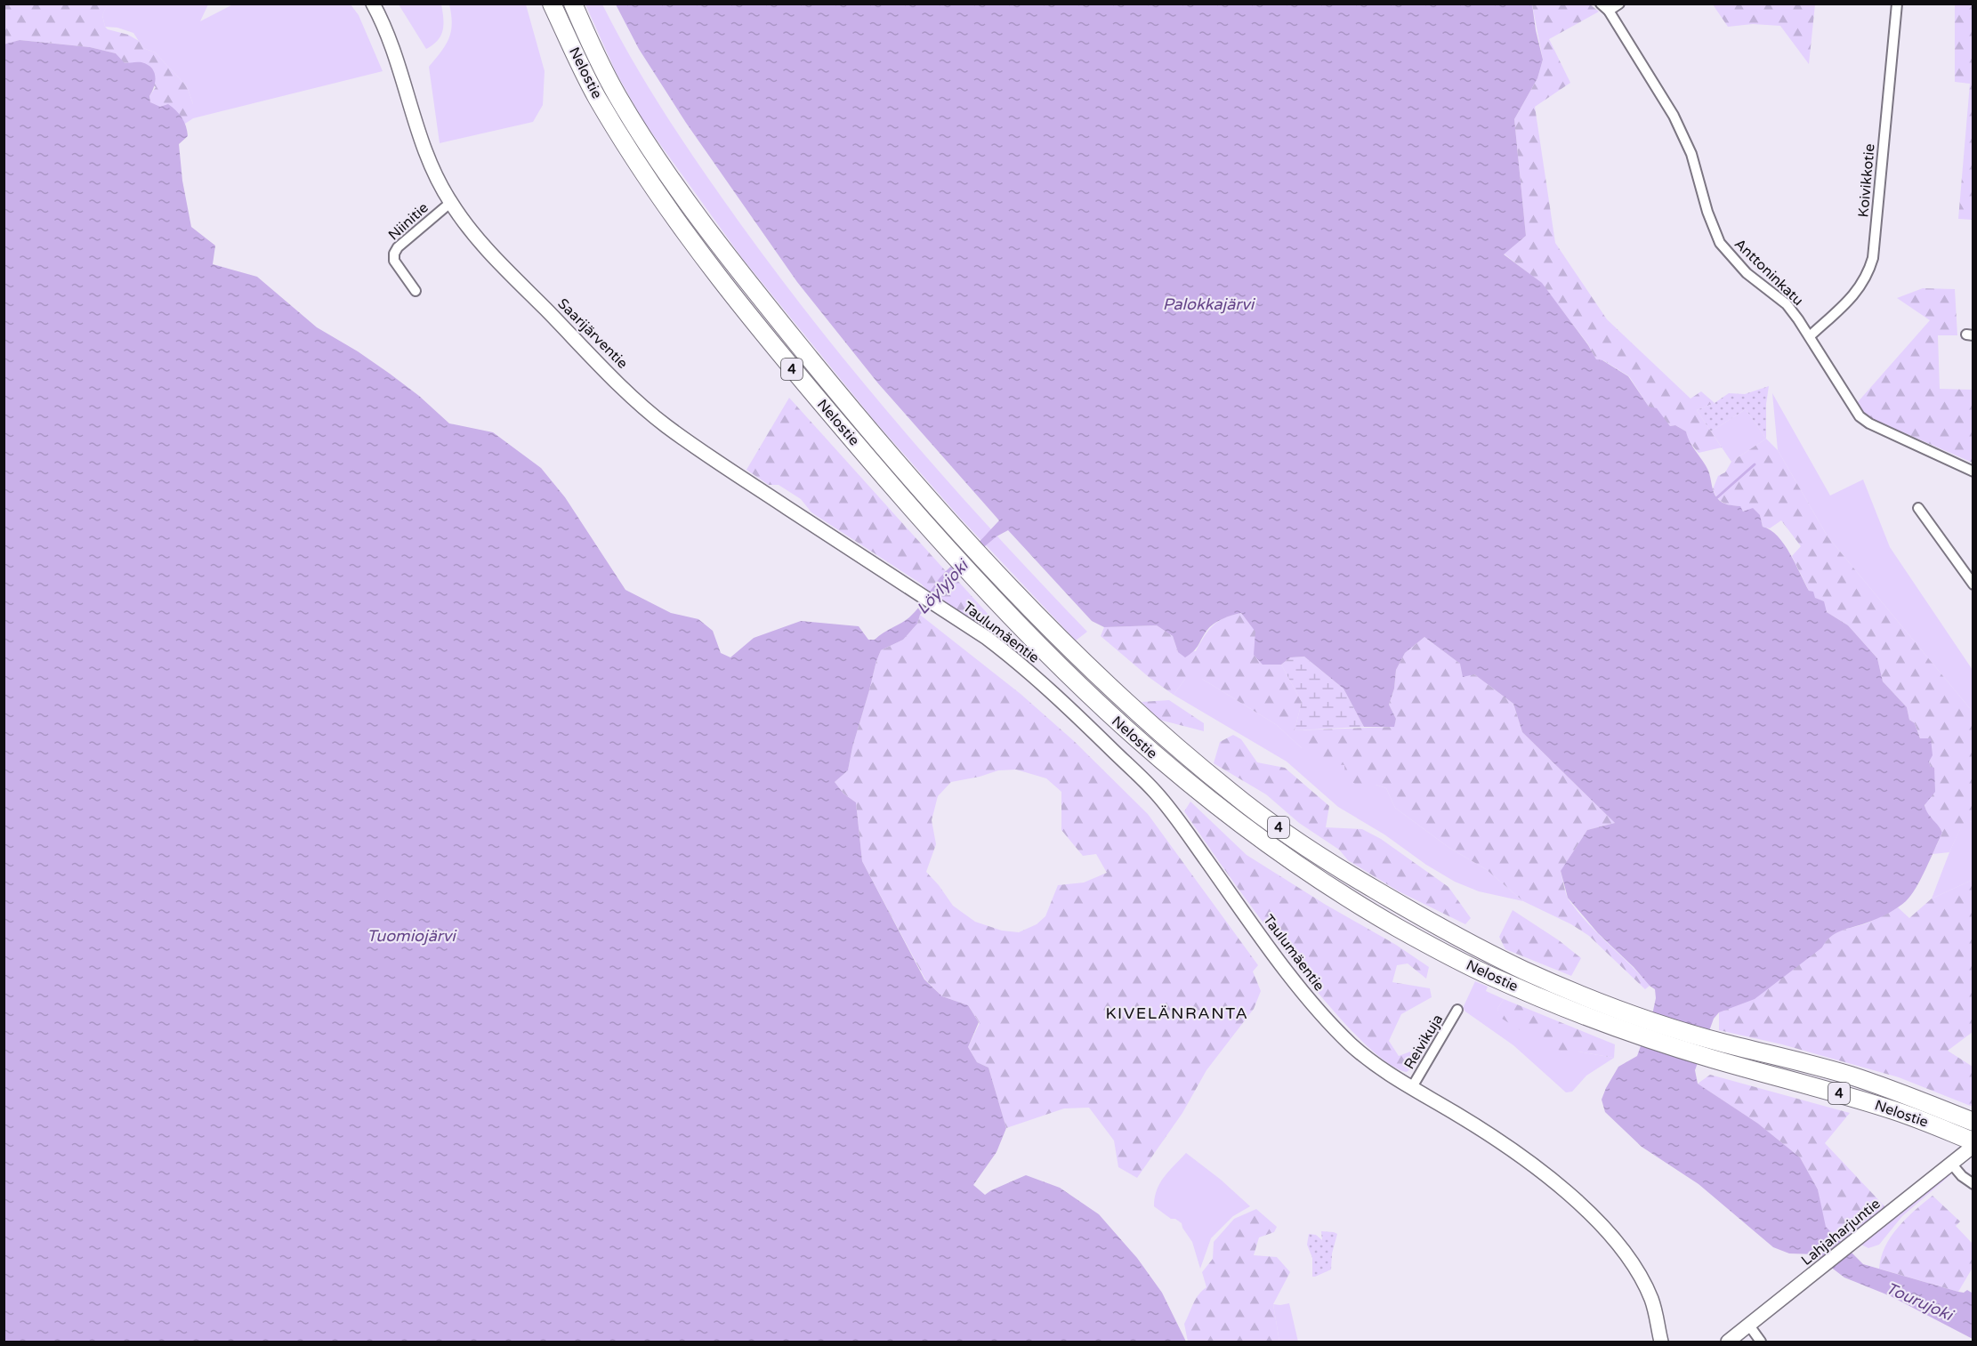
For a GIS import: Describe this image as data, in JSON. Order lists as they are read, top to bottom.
{
  "streets": {
    "highway": ["Nelostie", "4"],
    "main road": ["Saarijärventie", "Taulumäentie", "Lahjaharjuntie"],
    "street": [
      "Koivikkotie",
      "Niinitie",
      "Anttoninkatu",
      "Reivikuja"
    ]
  },
  "crossings": [
    ["Nelostie", "Lahjaharjuntie"],
    ["Koivikkotie", "Anttoninkatu"],
    ["Niinitie", "Saarijärventie"],
    ["Saarijärventie", "Taulumäentie"],
    ["Taulumäentie", "Reivikuja"]
  ],
  "districts": ["KIVELÄNRANTA"],
  "water": [
    "Palokkajärvi",
    "Löylyjoki",
    "Tuomiojärvi",
    "Tourujoki"
  ]
}
